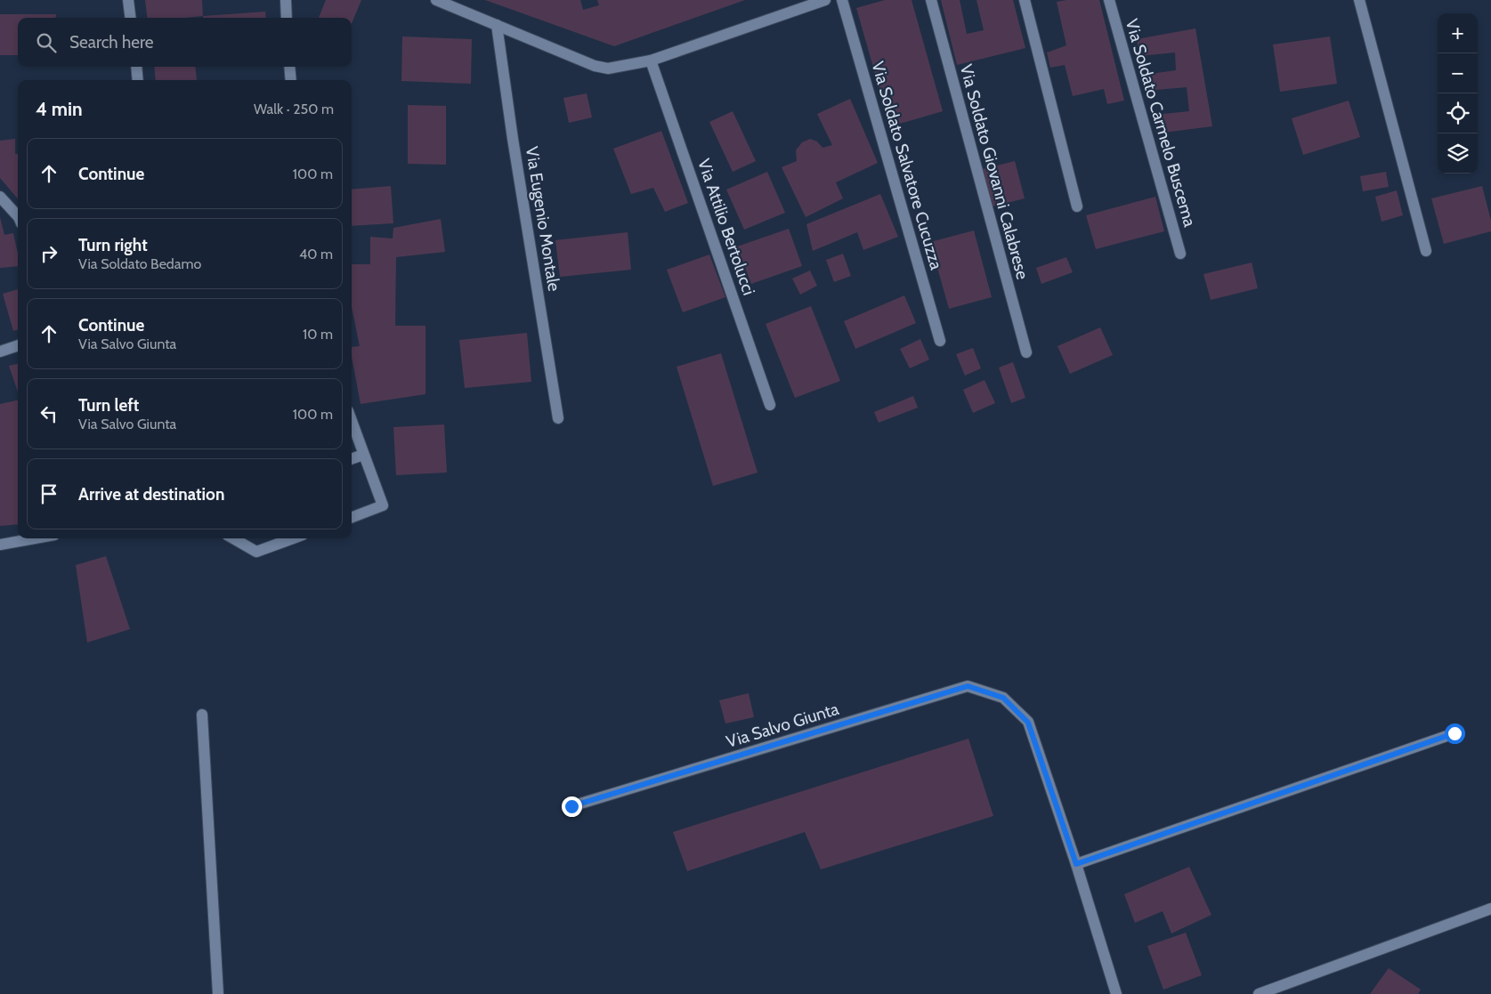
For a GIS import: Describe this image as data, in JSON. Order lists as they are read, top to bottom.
{
  "streets": {
    "street": [
      "Via Soldato Carmelo Buscema",
      "Via Soldato Salvatore Cucuzza",
      "Via Soldato Giovanni Calabrese",
      "Via Eugenio Montale",
      "Via Attilio Bertolucci",
      "Via Salvo Giunta"
    ]
  },
  "page": {
    "map_buttons": ["+", "−"],
    "search": "Search here",
    "heading": ["4 min", "Walk · 250 m"],
    "list": [
      ["Continue", "100 m"],
      ["Turn right", "Via Soldato Bedamo", "40 m"],
      ["Continue", "Via Salvo Giunta", "10 m"],
      ["Turn left", "Via Salvo Giunta", "100 m"],
      "Arrive at destination"
    ]
  }
}
